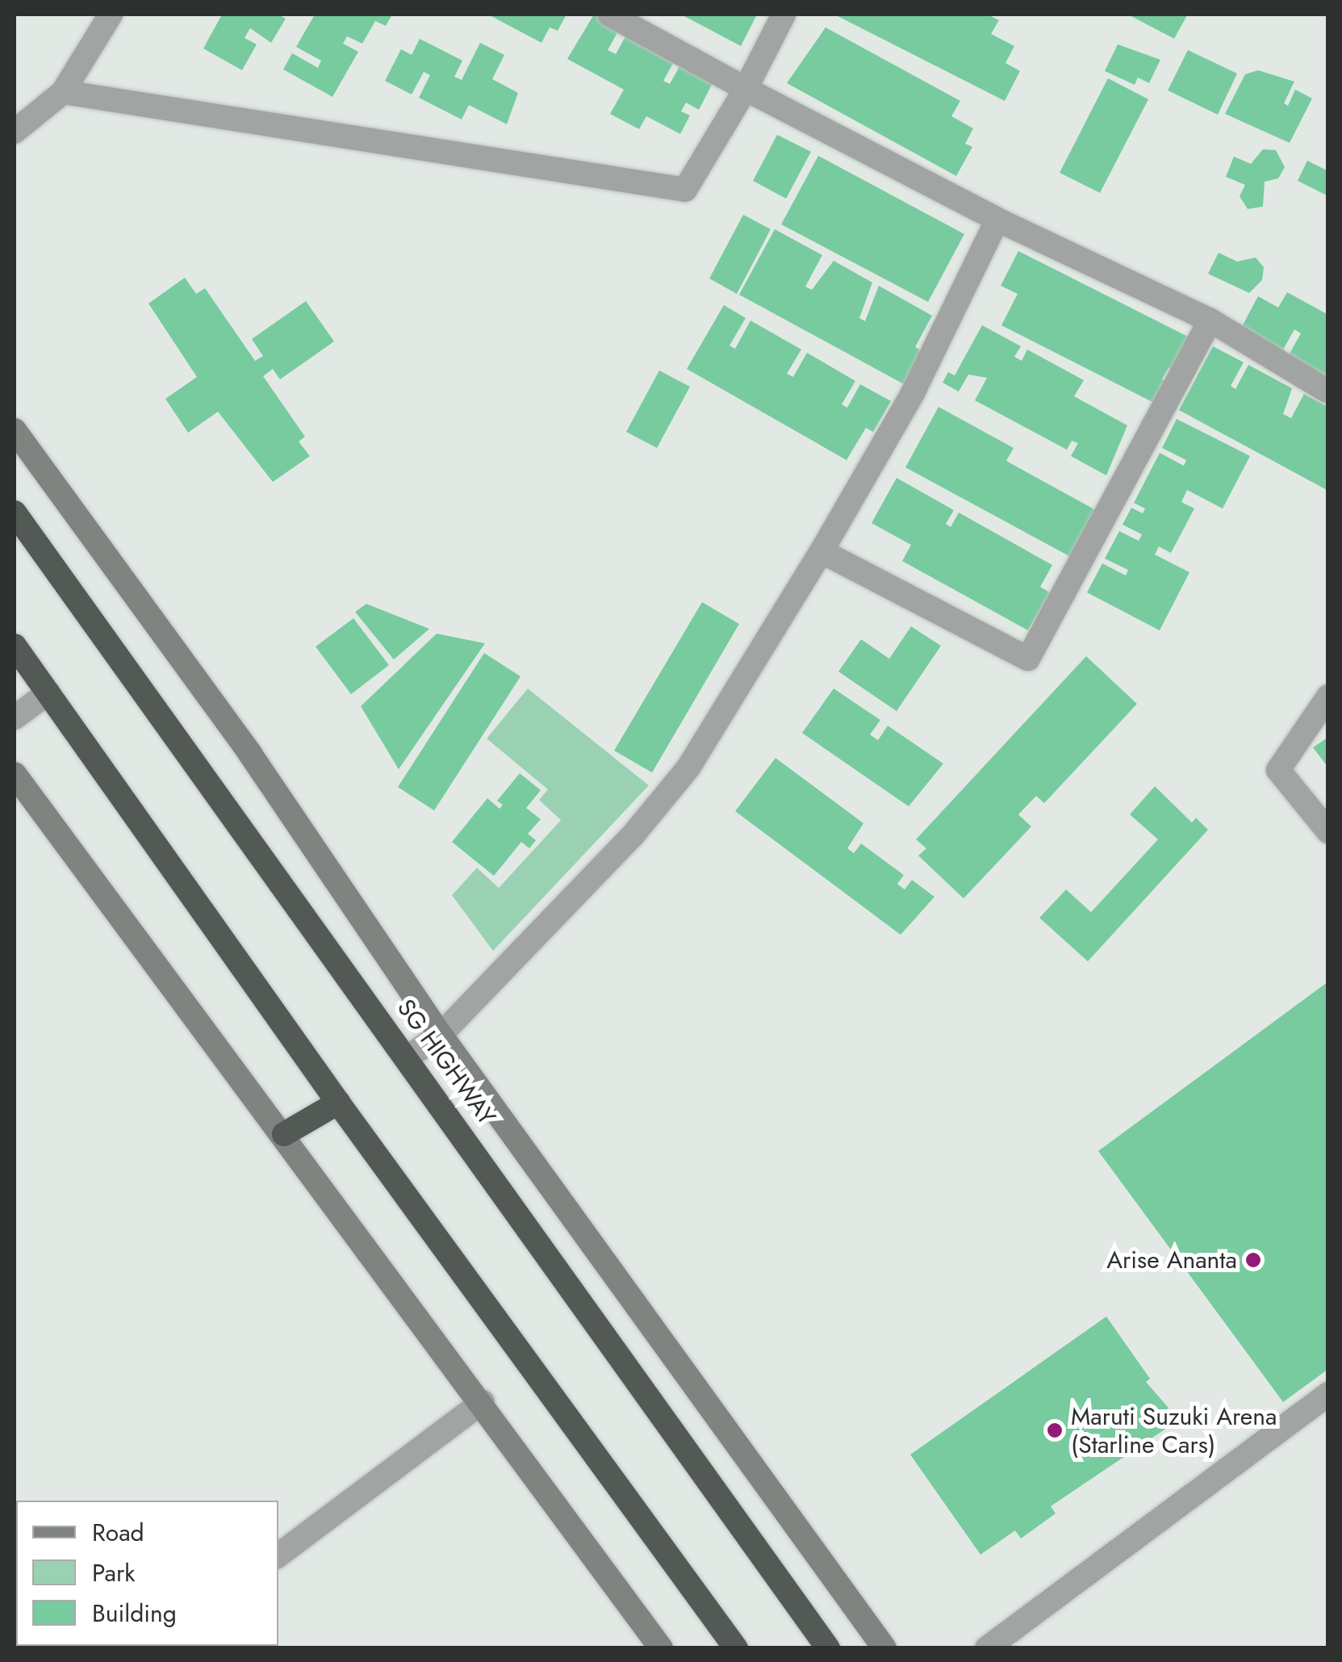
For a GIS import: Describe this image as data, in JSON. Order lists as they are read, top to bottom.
{
  "streets": {
    "highway": ["SG HIGHWAY"]
  },
  "places": ["Arise Ananta", "Maruti Suzuki Arena (Starline Cars)"],
  "legend": ["Road", "Park", "Building"]
}
